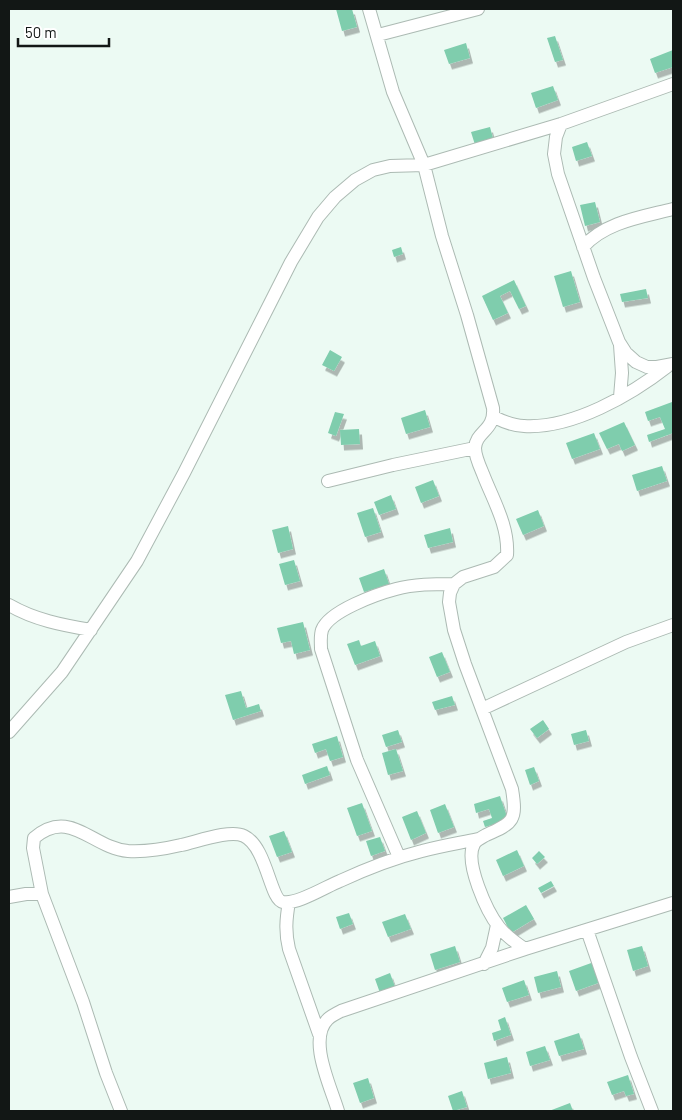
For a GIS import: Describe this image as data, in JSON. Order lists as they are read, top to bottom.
{
  "scale_bar": "50 m"
}
